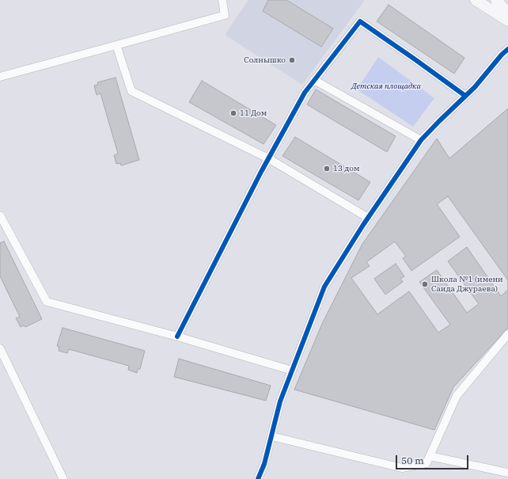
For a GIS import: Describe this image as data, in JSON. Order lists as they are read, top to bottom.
{
  "parks": ["Детская площадка"],
  "places": [
    "Солнышко",
    "11 Дом",
    "13 дом",
    "Школа №1 (имени Саида Джураева)"
  ],
  "scale_bar": "50 m"
}
